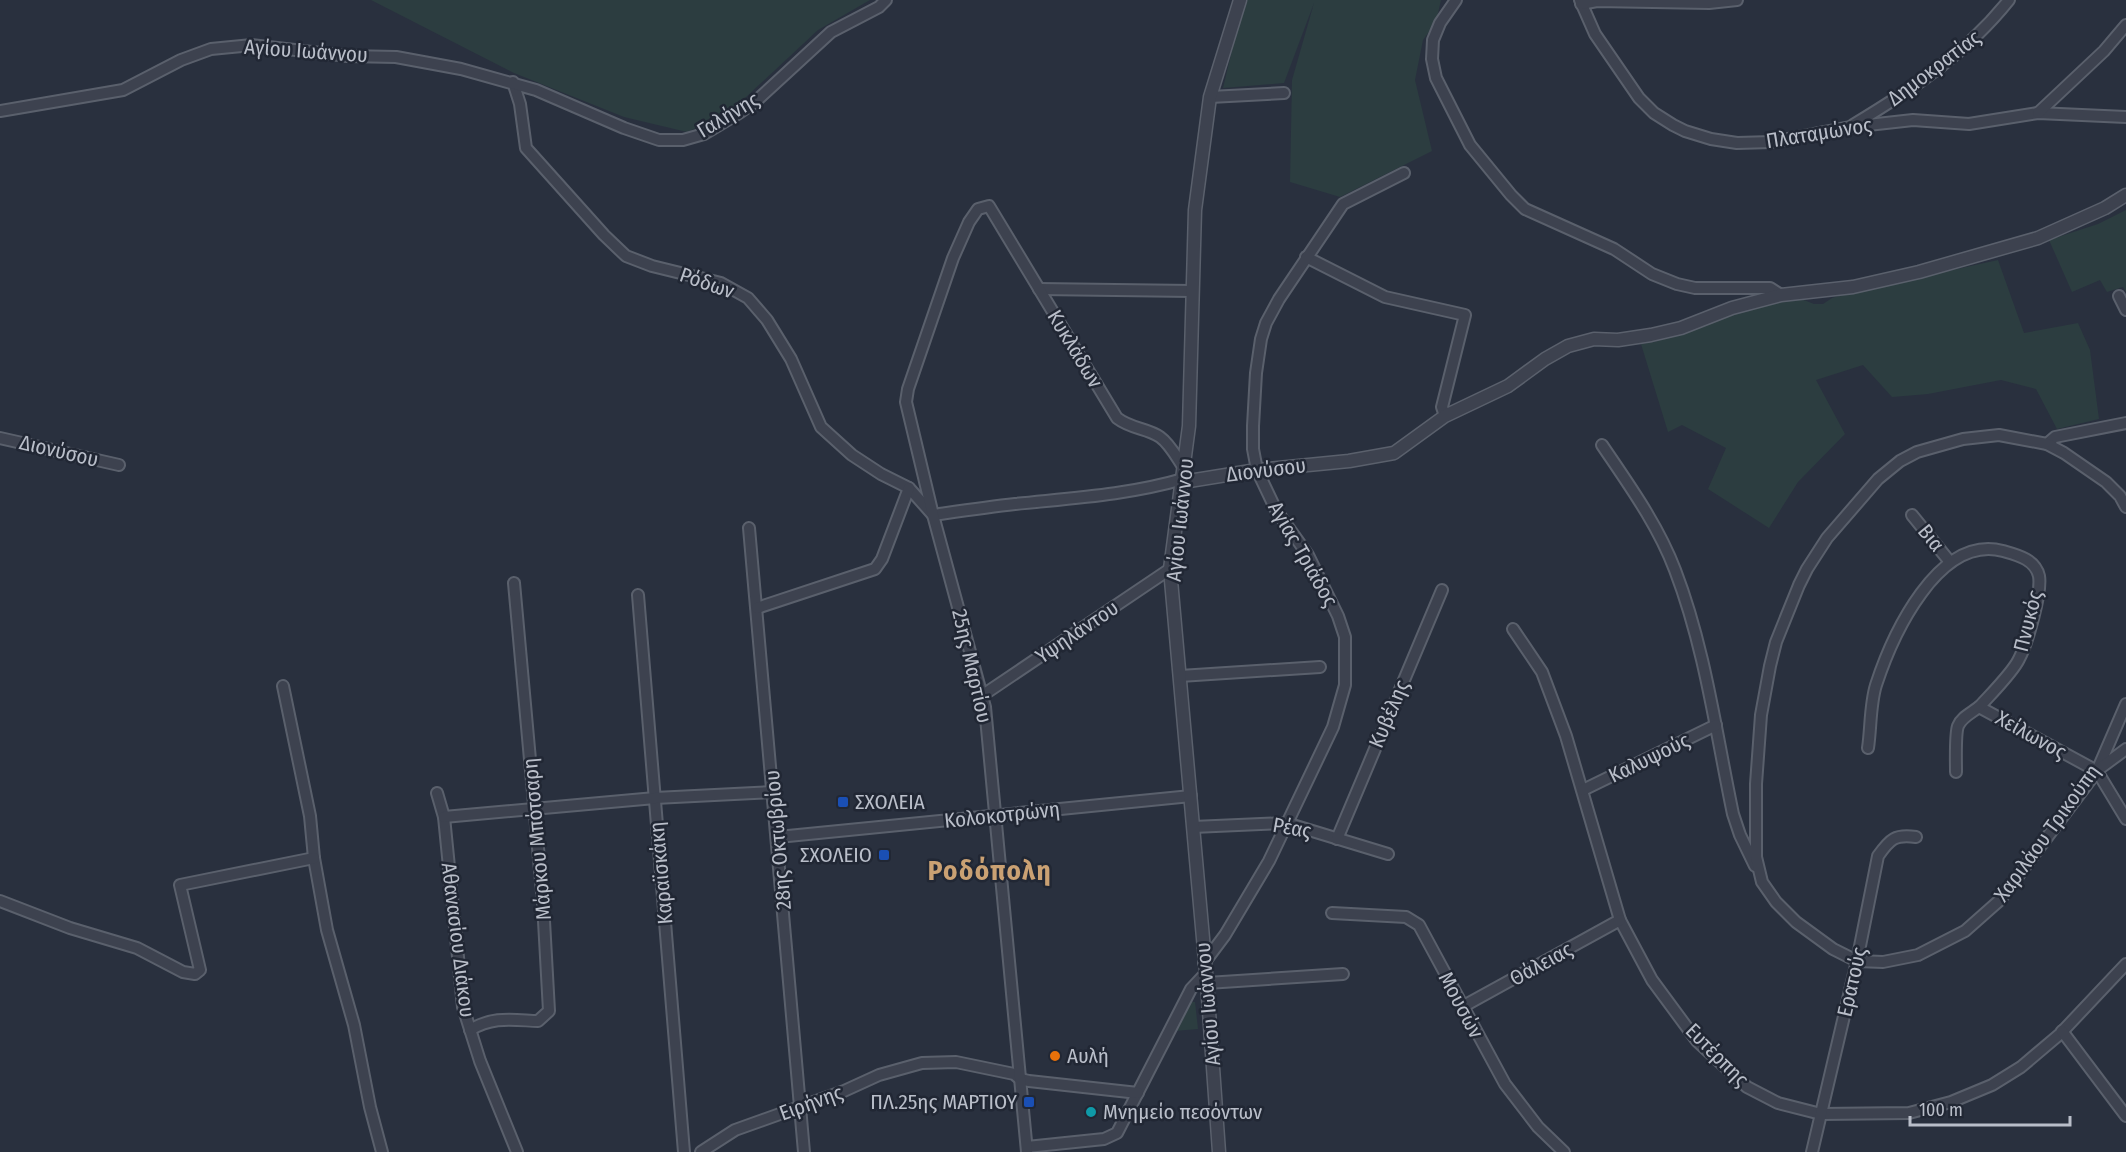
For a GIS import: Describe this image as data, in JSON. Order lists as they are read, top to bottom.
{
  "streets": {
    "street": [
      "Αγίου Ιωάννου",
      "Δημοκρατίας",
      "Γαλήνης",
      "Πλαταμώνος",
      "Ρόδων",
      "Κυκλάδων",
      "Διονύσου",
      "Βια",
      "Αγίας Τριάδος",
      "Πνυκός",
      "Υψηλάντου",
      "25ης Μαρτίου",
      "Κυβέλης",
      "Χείλωνος",
      "Καλυψούς",
      "Κολοκοτρώνη",
      "Ρέας",
      "Χαριλάου Τρικούπη",
      "Μάρκου Μπότσαρη",
      "28ης Οκτωβρίου",
      "Καραϊσκάκη",
      "Αθανασίου Διάκου",
      "Θάλειας",
      "Ερατούς",
      "Μουσών",
      "Ευτέρπης",
      "Ειρήνης"
    ]
  },
  "crossings": [
    ["Αγίου Ιωάννου", "Γαλήνης"],
    ["Αγίου Ιωάννου", "Ρόδων"],
    ["Αγίου Ιωάννου", "Κυκλάδων"],
    ["Αγίου Ιωάννου", "Διονύσου"],
    ["Αγίου Ιωάννου", "Αγίας Τριάδος"],
    ["Αγίου Ιωάννου", "Υψηλάντου"],
    ["Αγίου Ιωάννου", "Κολοκοτρώνη"],
    ["Αγίου Ιωάννου", "Ρέας"],
    ["Δημοκρατίας", "Πλαταμώνος"],
    ["Γαλήνης", "Ρόδων"],
    ["Ρόδων", "Διονύσου"],
    ["Ρόδων", "25ης Μαρτίου"],
    ["Κυκλάδων", "Διονύσου"],
    ["Κυκλάδων", "25ης Μαρτίου"],
    ["Διονύσου", "Αγίας Τριάδος"],
    ["Διονύσου", "25ης Μαρτίου"],
    ["Βια", "Πνυκός"],
    ["Αγίας Τριάδος", "Ρέας"],
    ["Πνυκός", "Χείλωνος"],
    ["Υψηλάντου", "25ης Μαρτίου"],
    ["25ης Μαρτίου", "Κολοκοτρώνη"],
    ["25ης Μαρτίου", "Ειρήνης"],
    ["Κυβέλης", "Ρέας"],
    ["Χείλωνος", "Χαριλάου Τρικούπη"],
    ["Καλυψούς", "Ευτέρπης"],
    ["Κολοκοτρώνη", "28ης Οκτωβρίου"],
    ["Χαριλάου Τρικούπη", "Ερατούς"],
    ["Μάρκου Μπότσαρη", "Αθανασίου Διάκου"],
    ["28ης Οκτωβρίου", "Ειρήνης"],
    ["Θάλειας", "Μουσών"],
    ["Θάλειας", "Ευτέρπης"],
    ["Ερατούς", "Ευτέρπης"]
  ],
  "districts": ["Ροδόπολη"],
  "places": {
    "transit": ["ΣΧΟΛΕΙΑ", "ΣΧΟΛΕΙΟ", "ΠΛ.25ης ΜΑΡΤΙΟΥ"],
    "other": ["Αυλή", "Μνημείο πεσόντων"]
  },
  "scale_bar": "100 m"
}
